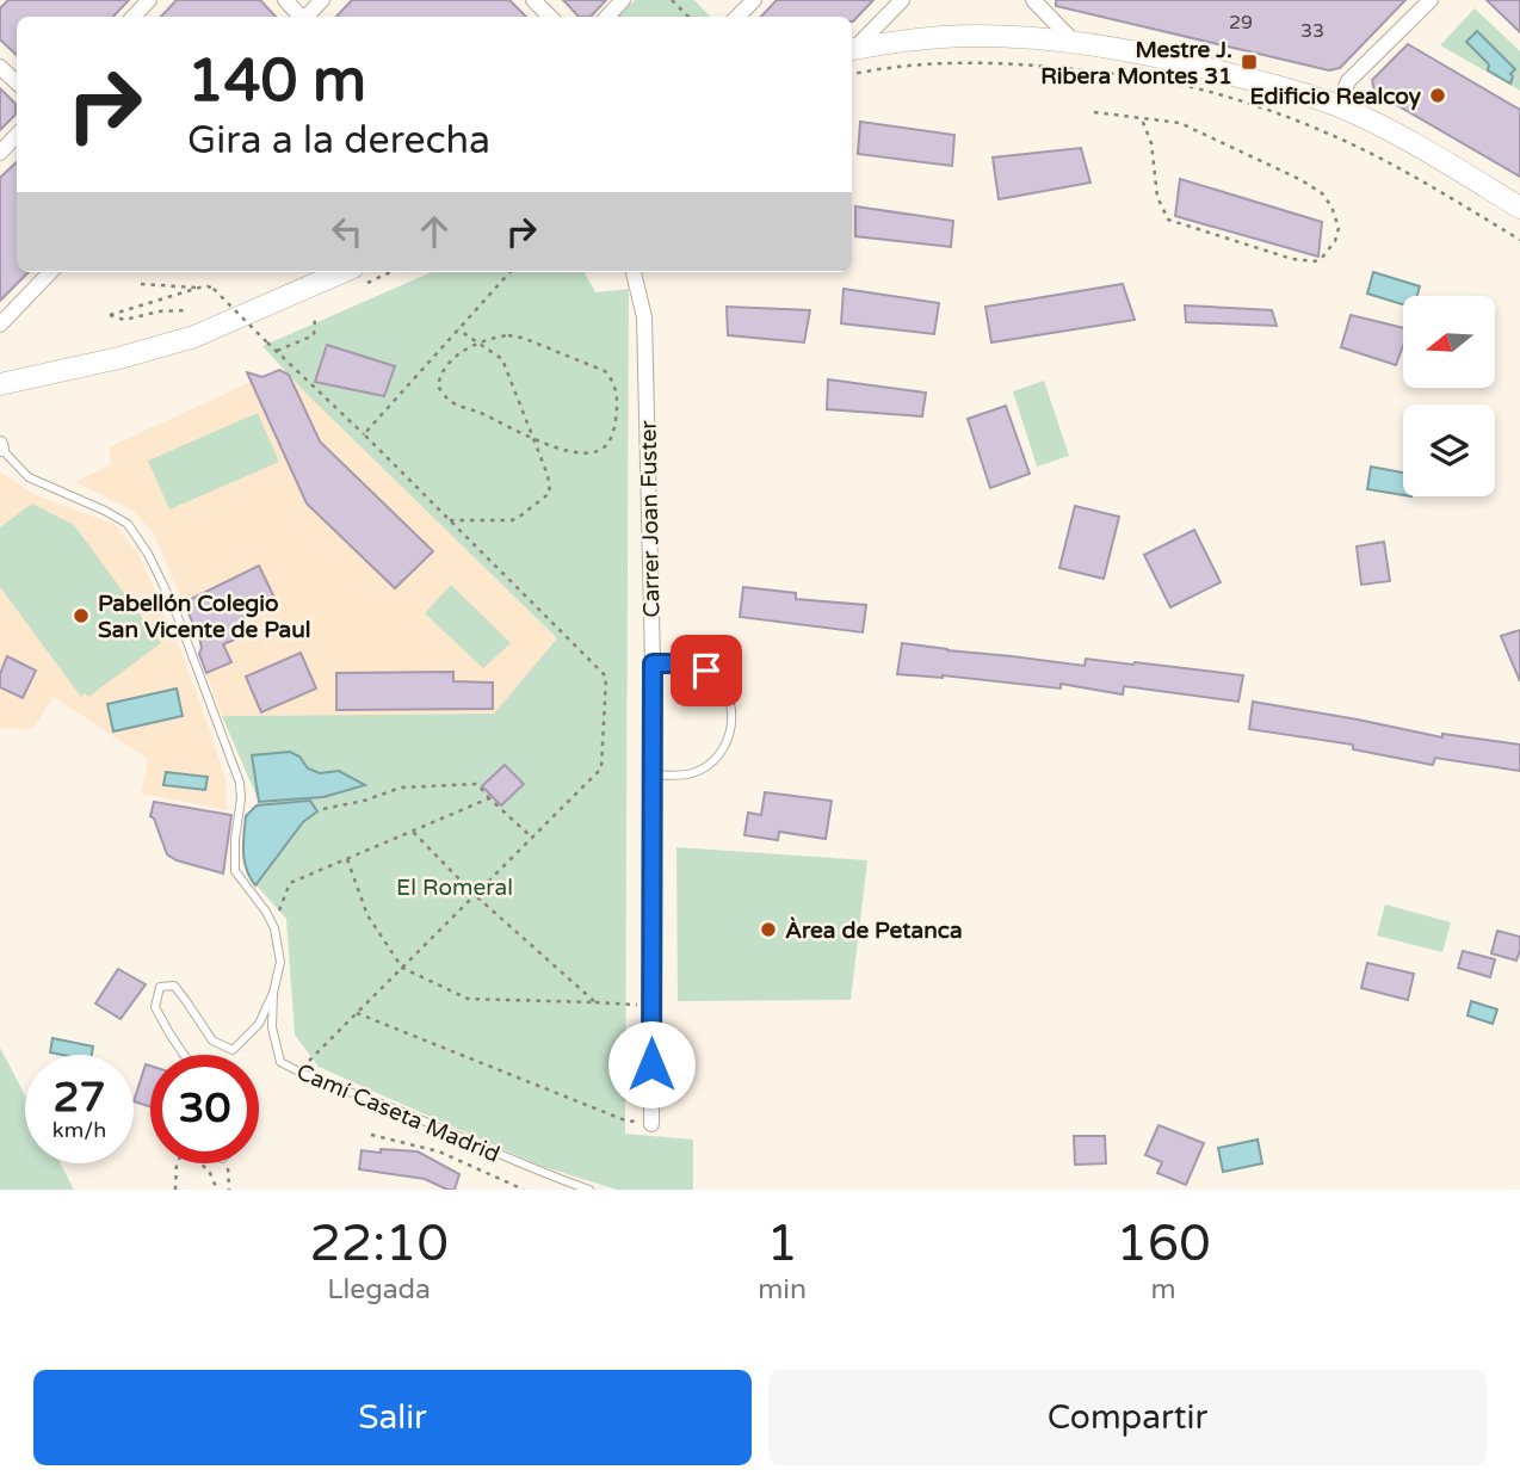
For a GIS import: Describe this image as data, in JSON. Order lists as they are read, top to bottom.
{
  "streets": {
    "street": ["Carrer Joan Fuster"],
    "lane": ["Camí Caseta Madrid"]
  },
  "parks": ["El Romeral"],
  "places": {
    "transit": ["Mestre J. Ribera Montes 31"],
    "other": ["Edificio Realcoy", "Pabellón Colegio San Vicente de Paul", "Àrea de Petanca"]
  },
  "house_numbers": ["29", "33"],
  "north": "left",
  "page": {
    "turn": ["140 m", "Gira a la derecha"],
    "speed": "27 km/h",
    "limit": "30",
    "eta": [
      "22:10",
      "Llegada",
      "1",
      "min",
      "160",
      "m"
    ],
    "buttons": ["Salir", "Compartir"]
  }
}
